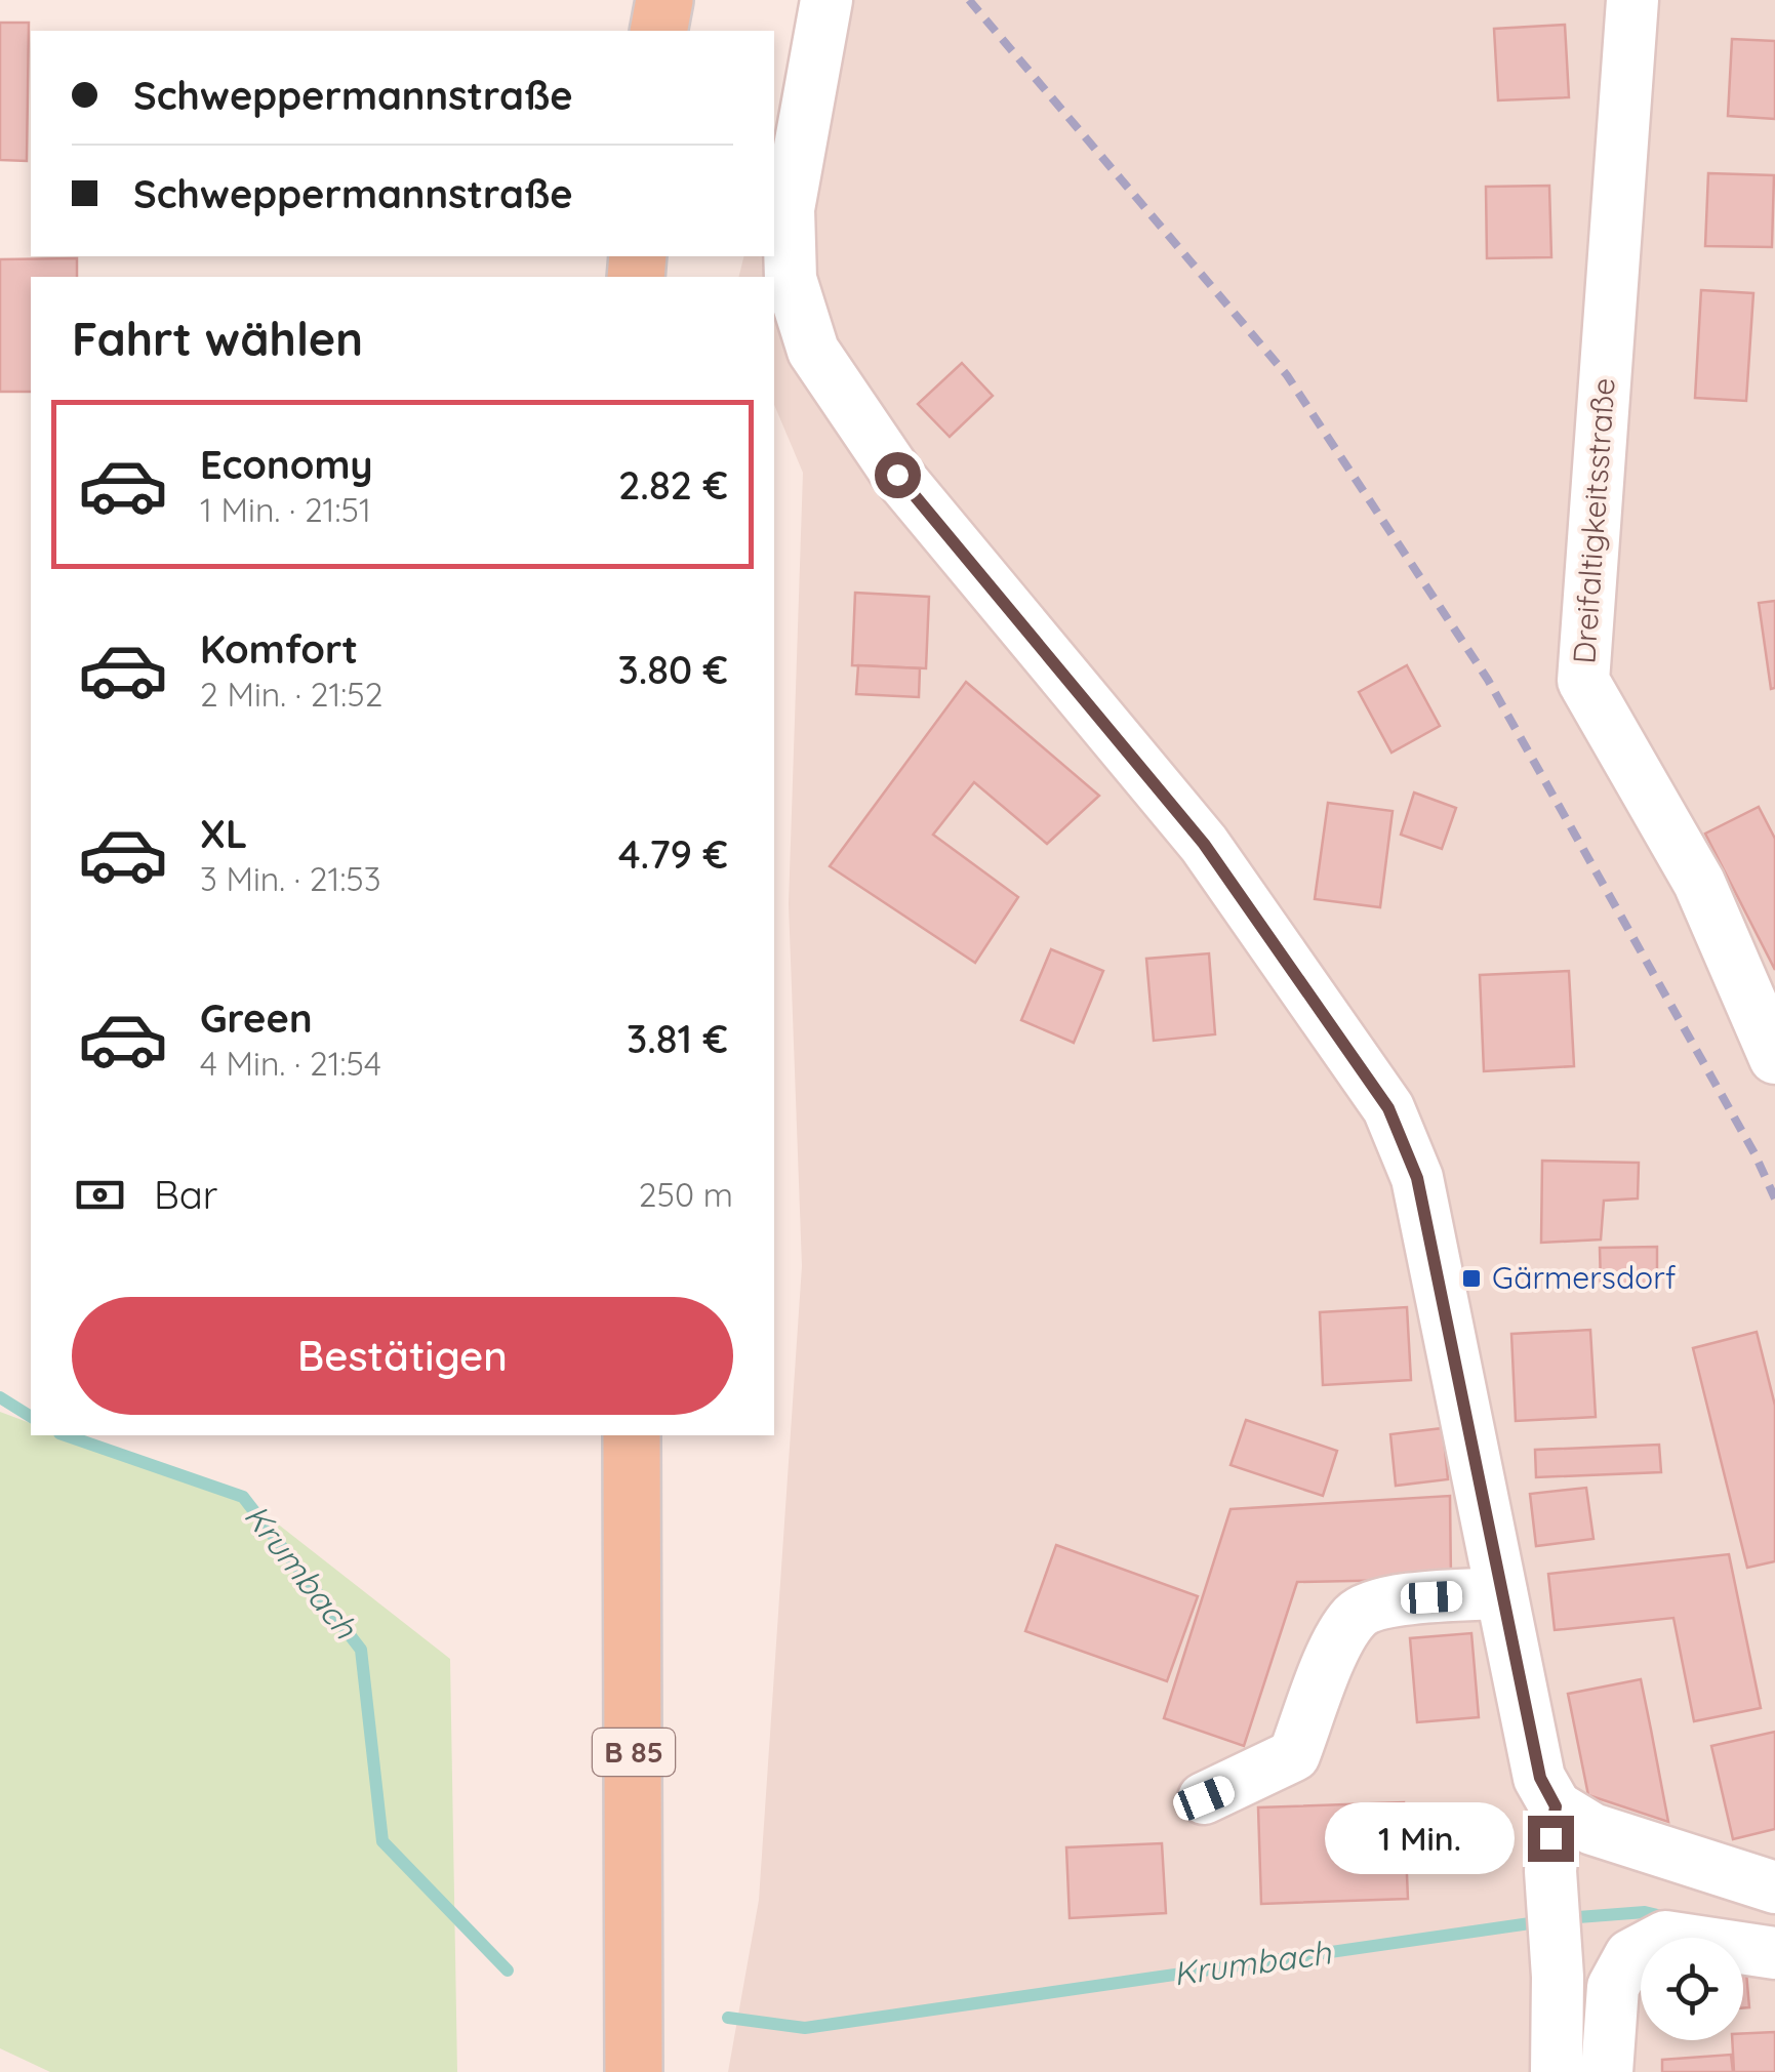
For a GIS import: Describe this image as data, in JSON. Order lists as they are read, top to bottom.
{
  "streets": {
    "main road": ["B 85"],
    "street": ["Dreifaltigkeitsstraße"]
  },
  "water": ["Krumbach"],
  "places": {
    "transit": ["Gärmersdorf"]
  },
  "page": {
    "banner": ["Schweppermannstraße", "Schweppermannstraße"],
    "heading": "Fahrt wählen",
    "list": [
      {
        "name": "Economy",
        "note": "1 Min. · 21:51",
        "value": "2.82 €"
      },
      {
        "name": "Komfort",
        "note": "2 Min. · 21:52",
        "value": "3.80 €"
      },
      {
        "name": "XL",
        "note": "3 Min. · 21:53",
        "value": "4.79 €"
      },
      {
        "name": "Green",
        "note": "4 Min. · 21:54",
        "value": "3.81 €"
      }
    ],
    "pay": ["Bar", "250 m"],
    "buttons": "Bestätigen",
    "bubble": "1 Min."
  }
}
